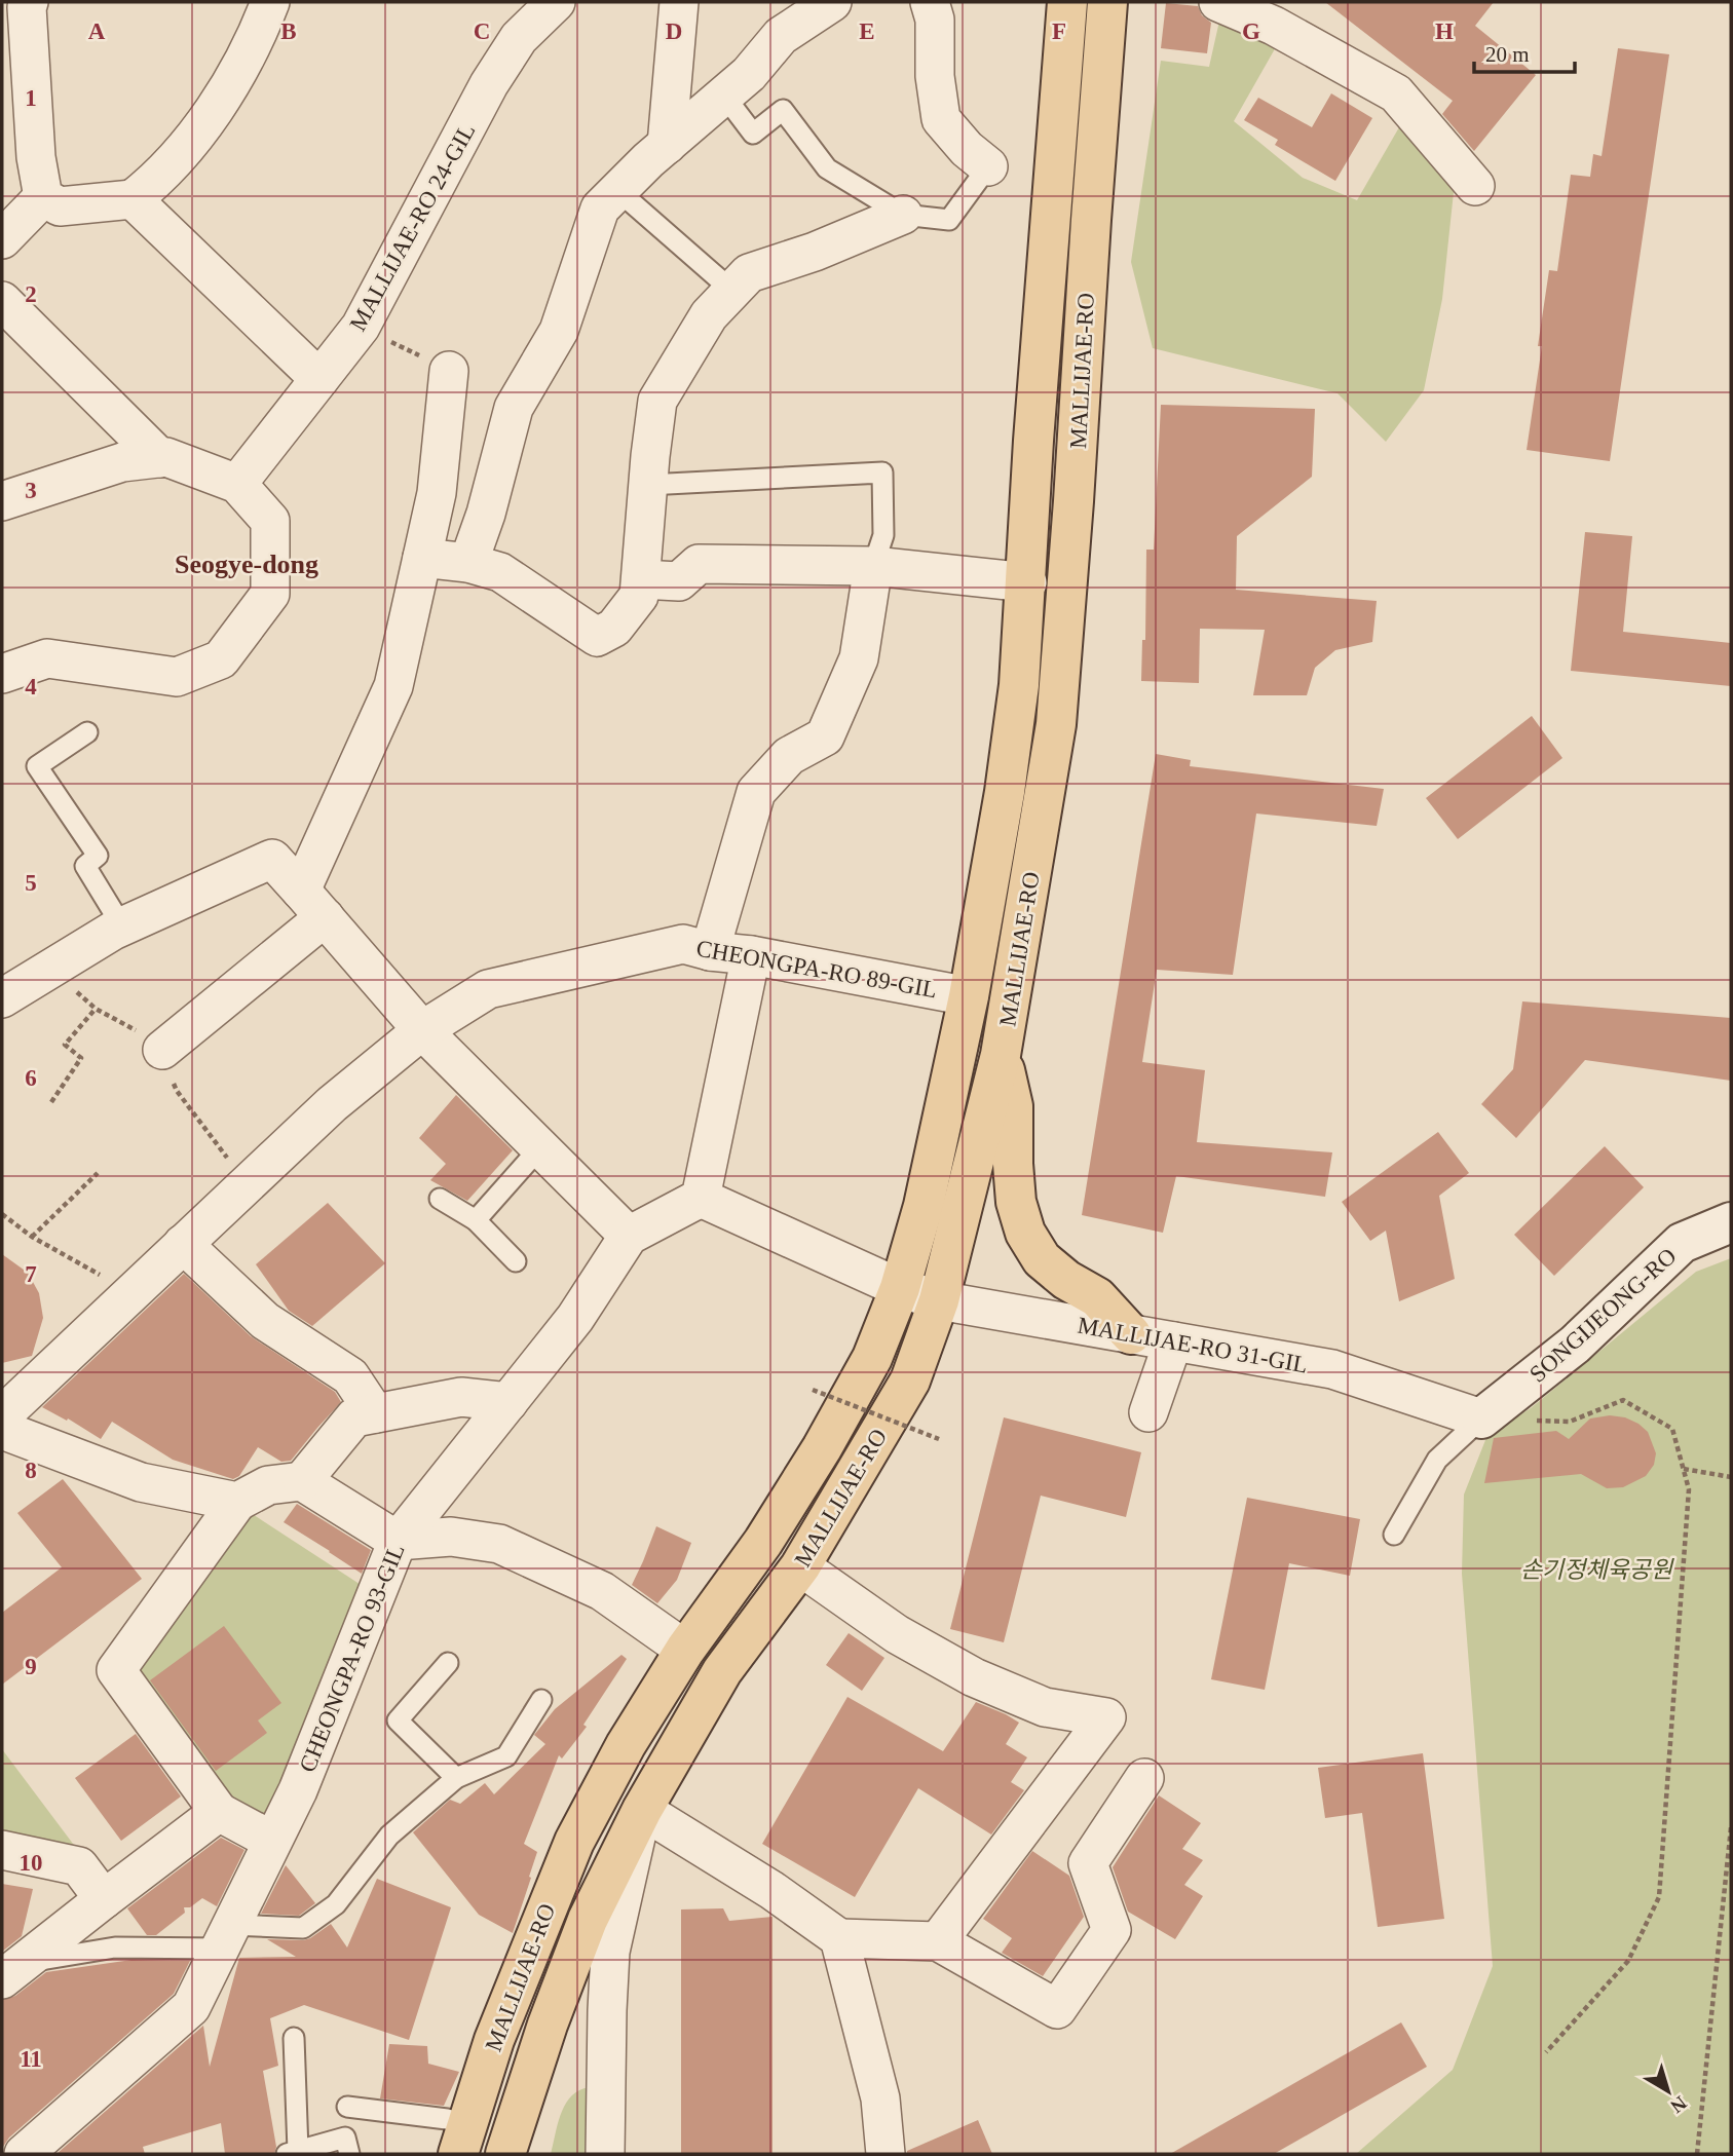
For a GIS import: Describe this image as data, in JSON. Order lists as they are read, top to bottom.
{
  "streets": {
    "main road": ["MALLIJAE-RO"],
    "street": [
      "MALLIJAE-RO 24-GIL",
      "CHEONGPA-RO 89-GIL",
      "SONGIJEONG-RO",
      "MALLIJAE-RO 31-GIL",
      "CHEONGPA-RO 93-GIL"
    ]
  },
  "crossings": [
    ["MALLIJAE-RO", "CHEONGPA-RO 89-GIL"],
    ["MALLIJAE-RO", "MALLIJAE-RO 31-GIL"],
    ["SONGIJEONG-RO", "MALLIJAE-RO 31-GIL"]
  ],
  "districts": ["Seogye-dong"],
  "parks": ["손기정체육공원"],
  "scale_bar": "20 m",
  "north": "bottom right",
  "grid": {
    "columns": [
      "A",
      "B",
      "C",
      "D",
      "E",
      "F",
      "G",
      "H"
    ],
    "rows": [
      "1",
      "2",
      "3",
      "4",
      "5",
      "6",
      "7",
      "8",
      "9",
      "10",
      "11"
    ]
  }
}
